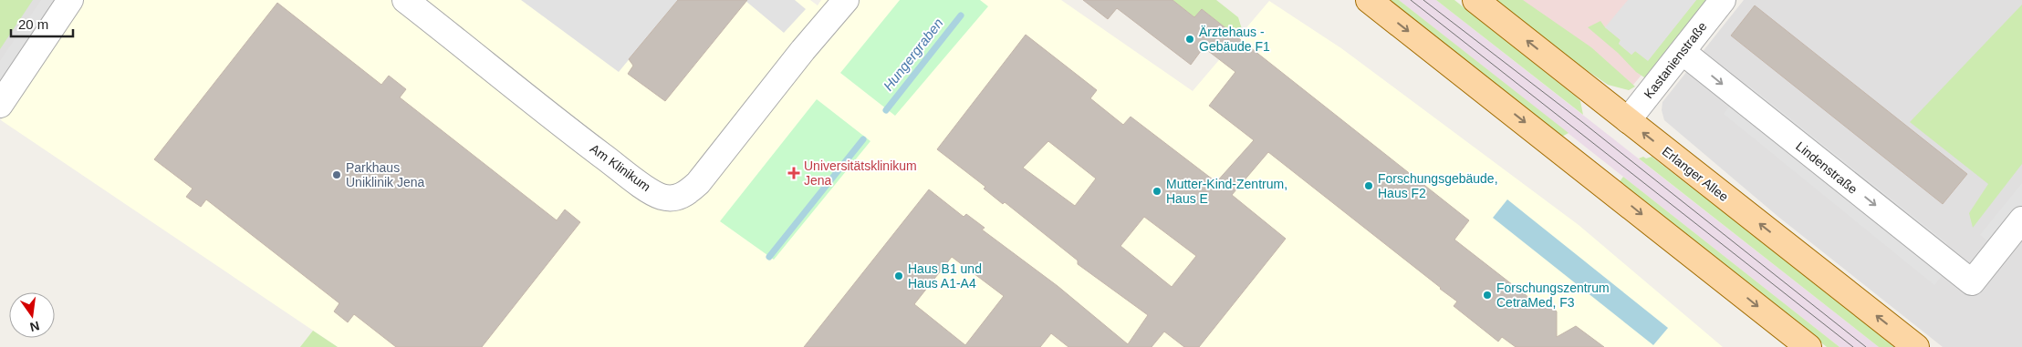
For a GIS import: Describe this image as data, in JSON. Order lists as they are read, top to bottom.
{
  "streets": {
    "main road": ["Erlanger Allee"],
    "street": ["Kastanienstraße", "Am Klinikum", "Lindenstraße"]
  },
  "crossings": [
    ["Kastanienstraße", "Lindenstraße"],
    ["Kastanienstraße", "Erlanger Allee"]
  ],
  "one_way": ["Lindenstraße"],
  "water": ["Hungergraben"],
  "places": {
    "other": [
      "Ärztehaus - Gebäude F1",
      "Parkhaus Uniklinik Jena",
      "Forschungsgebäude, Haus F2",
      "Mutter-Kind-Zentrum, Haus E",
      "Haus B1 und Haus A1-A4",
      "Forschungszentrum CetraMed, F3"
    ],
    "health": ["Universitätsklinikum Jena"]
  },
  "scale_bar": "20 m",
  "north": "bottom"
}
